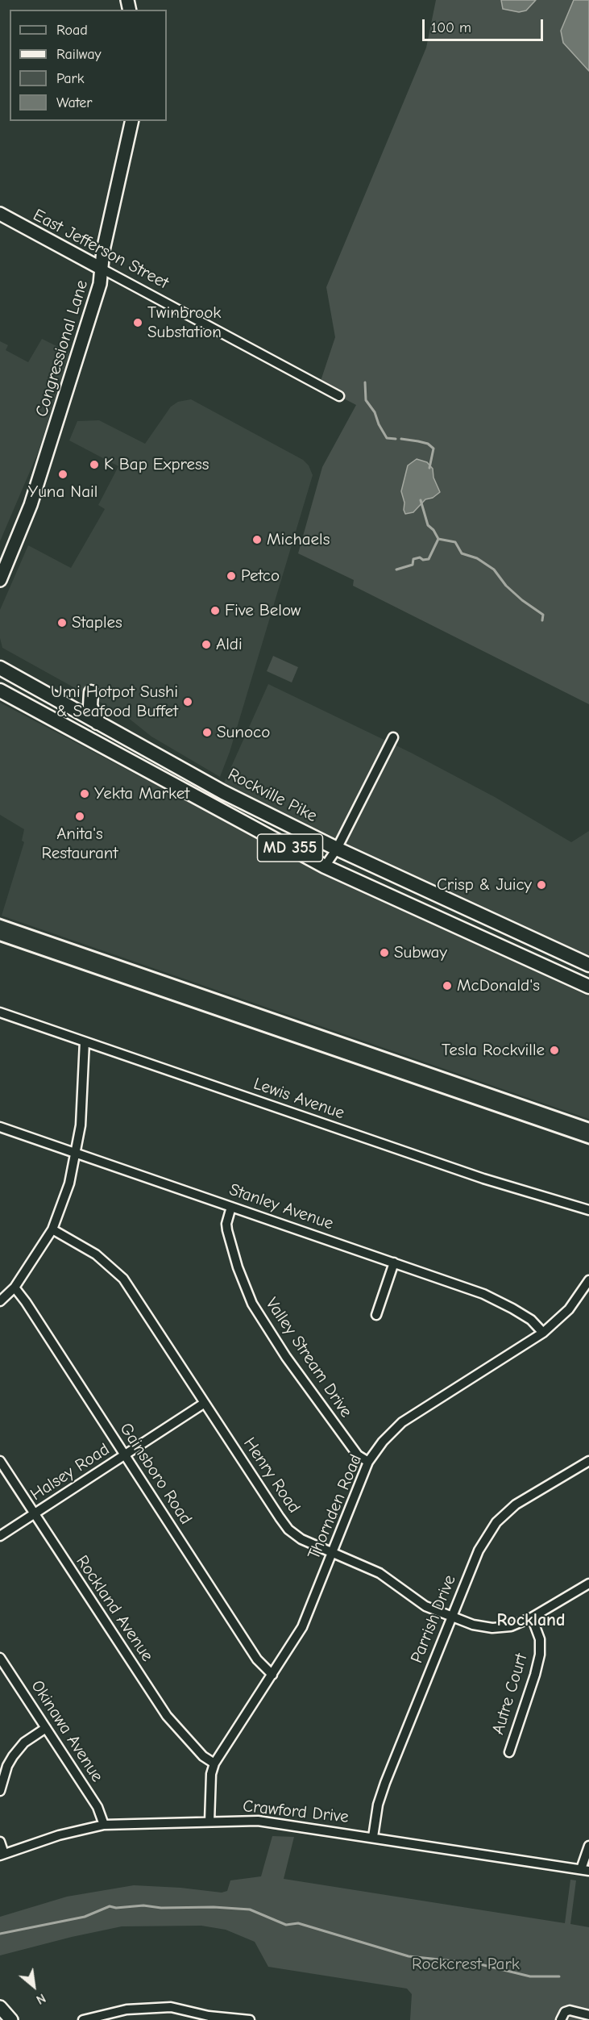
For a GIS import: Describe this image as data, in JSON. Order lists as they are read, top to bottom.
{
  "streets": {
    "main road": ["Rockville Pike", "MD 355"],
    "street": [
      "East Jefferson Street",
      "Congressional Lane",
      "Lewis Avenue",
      "Stanley Avenue",
      "Valley Stream Drive",
      "Halsey Road",
      "Gainsboro Road",
      "Henry Road",
      "Thornden Road",
      "Rockland Avenue",
      "Parrish Drive",
      "Autre Court",
      "Okinawa Avenue",
      "Crawford Drive"
    ]
  },
  "crossings": [
    ["East Jefferson Street", "Congressional Lane"],
    ["Stanley Avenue", "Valley Stream Drive"],
    ["Stanley Avenue", "Thornden Road"],
    ["Valley Stream Drive", "Thornden Road"],
    ["Halsey Road", "Gainsboro Road"],
    ["Halsey Road", "Henry Road"],
    ["Halsey Road", "Rockland Avenue"],
    ["Gainsboro Road", "Thornden Road"],
    ["Henry Road", "Thornden Road"],
    ["Henry Road", "Parrish Drive"],
    ["Henry Road", "Autre Court"],
    ["Thornden Road", "Rockland Avenue"],
    ["Thornden Road", "Crawford Drive"],
    ["Parrish Drive", "Crawford Drive"],
    ["Okinawa Avenue", "Crawford Drive"]
  ],
  "districts": ["Rockland"],
  "parks": ["Rockcrest Park"],
  "places": [
    "Twinbrook Substation",
    "K Bap Express",
    "Yuna Nail",
    "Michaels",
    "Petco",
    "Five Below",
    "Staples",
    "Aldi",
    "Umi Hotpot Sushi & Seafood Buffet",
    "Sunoco",
    "Yekta Market",
    "Anita's Restaurant",
    "Crisp & Juicy",
    "Subway",
    "McDonald's",
    "Tesla Rockville"
  ],
  "legend": [
    "Road",
    "Railway",
    "Park",
    "Water"
  ],
  "scale_bar": "100 m",
  "north": "bottom right"
}
